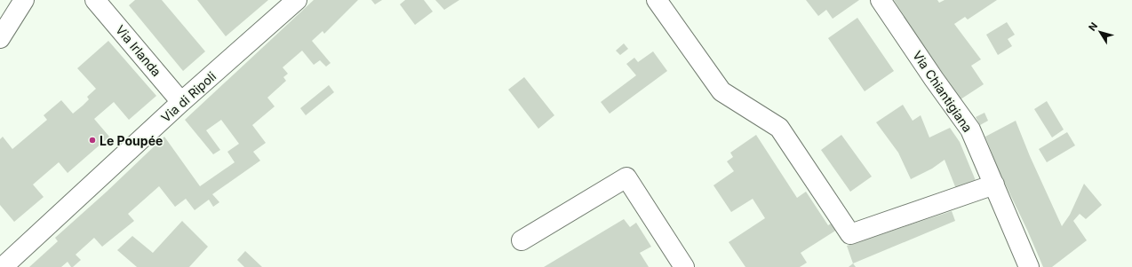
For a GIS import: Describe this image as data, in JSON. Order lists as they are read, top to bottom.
{
  "streets": {
    "street": ["Via Irlanda", "Via Chiantigiana", "Via di Ripoli"]
  },
  "crossings": [
    ["Via Irlanda", "Via di Ripoli"]
  ],
  "places": ["Le Poupée"],
  "north": "top left"
}
